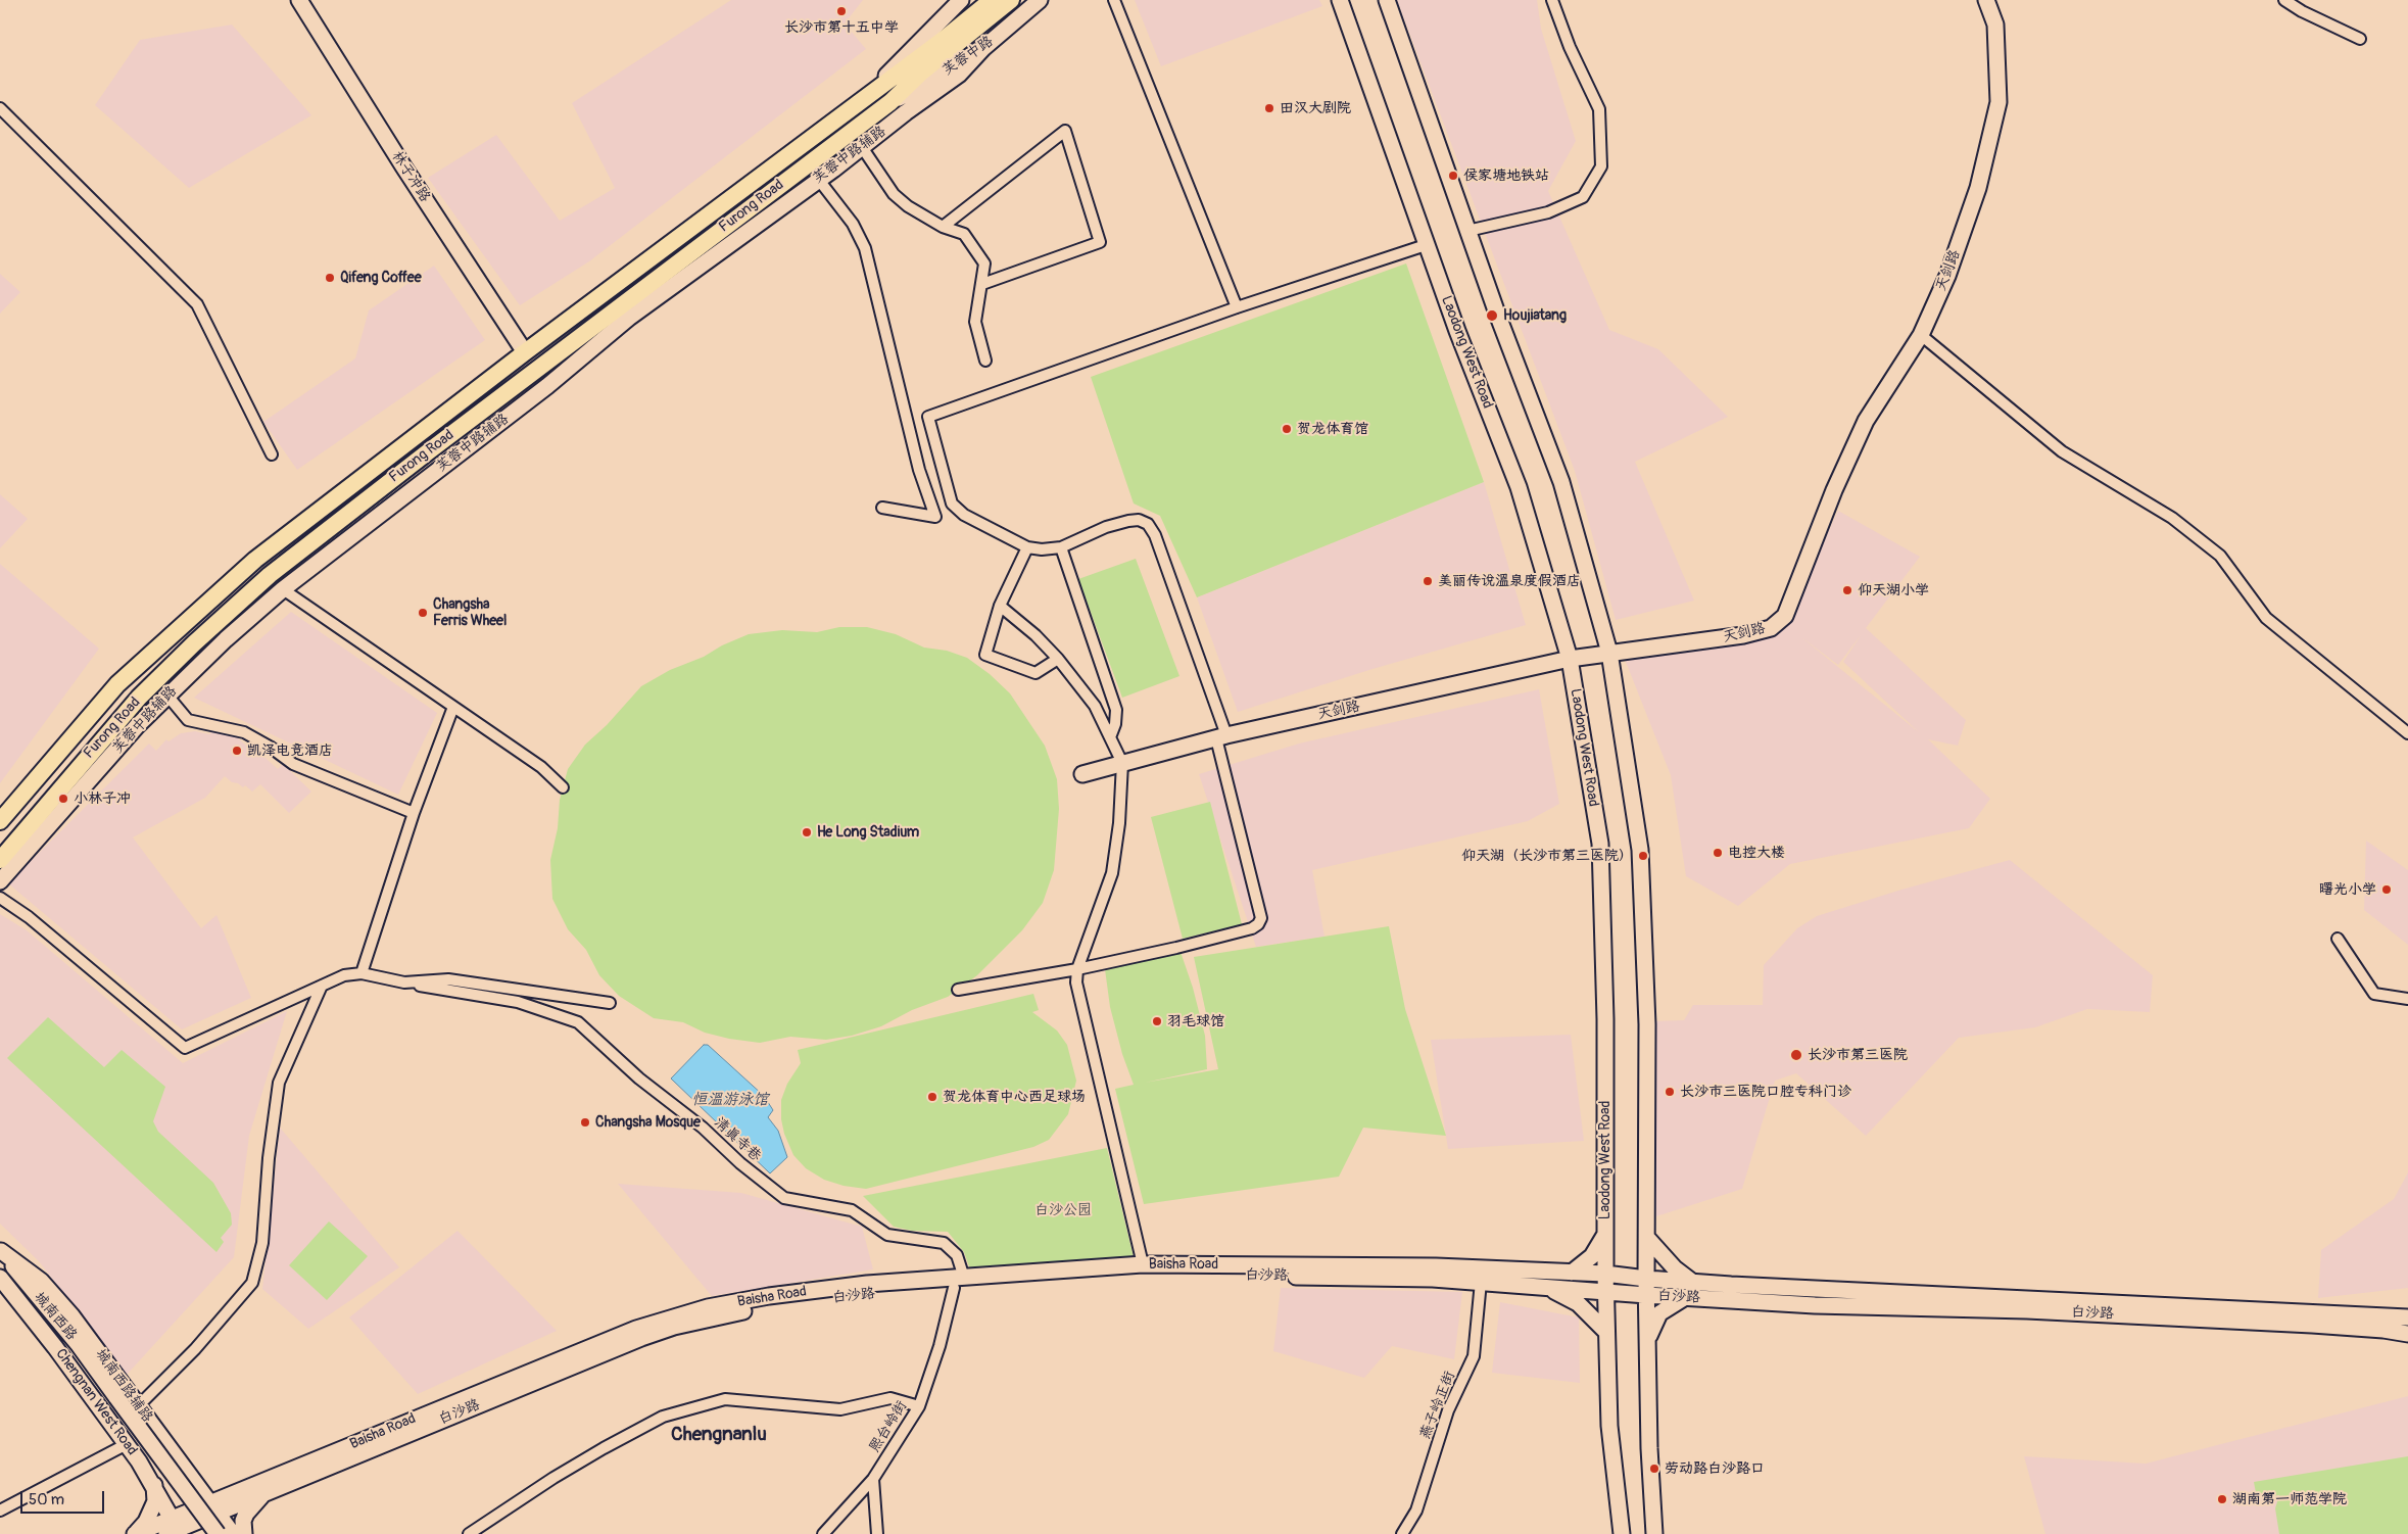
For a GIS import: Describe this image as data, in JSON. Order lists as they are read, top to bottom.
{
  "streets": {
    "main road": ["Furong Road"],
    "street": [
      "芙蓉中路",
      "芙蓉中路辅路",
      "林子冲路",
      "天剑路",
      "Laodong West Road",
      "清真寺巷",
      "Baisha Road",
      "白沙路",
      "城南西路",
      "城南西路辅路",
      "Chengnan West Road",
      "燕子岭正街",
      "熙台岭街"
    ]
  },
  "crossings": [
    ["芙蓉中路", "芙蓉中路辅路"],
    ["芙蓉中路", "Furong Road"],
    ["林子冲路", "Furong Road"],
    ["天剑路", "Laodong West Road"],
    ["Laodong West Road", "Baisha Road"],
    ["Laodong West Road", "白沙路"],
    ["清真寺巷", "Baisha Road"],
    ["清真寺巷", "白沙路"],
    ["清真寺巷", "熙台岭街"],
    ["Baisha Road", "白沙路"],
    ["Baisha Road", "城南西路辅路"],
    ["Baisha Road", "Chengnan West Road"],
    ["Baisha Road", "熙台岭街"],
    ["白沙路", "城南西路辅路"],
    ["白沙路", "燕子岭正街"],
    ["白沙路", "熙台岭街"],
    ["城南西路", "城南西路辅路"]
  ],
  "districts": ["Chengnanlu"],
  "water": ["恒温游泳馆"],
  "parks": ["白沙公园"],
  "places": [
    "长沙市第十五中学",
    "田汉大剧院",
    "侯家塘地铁站",
    "Qifeng Coffee",
    "Houjiatang",
    "贺龙体育馆",
    "美丽传说温泉度假酒店",
    "仰天湖小学",
    "Changsha Ferris Wheel",
    "凯泽电竞酒店",
    "小林子冲",
    "He Long Stadium",
    "电控大楼",
    "仰天湖（长沙市第三医院）",
    "曙光小学",
    "羽毛球馆",
    "长沙市第三医院",
    "长沙市三医院口腔专科门诊",
    "贺龙体育中心西足球场",
    "Changsha Mosque",
    "劳动路白沙路口",
    "湖南第一师范学院"
  ],
  "scale_bar": "50 m"
}
